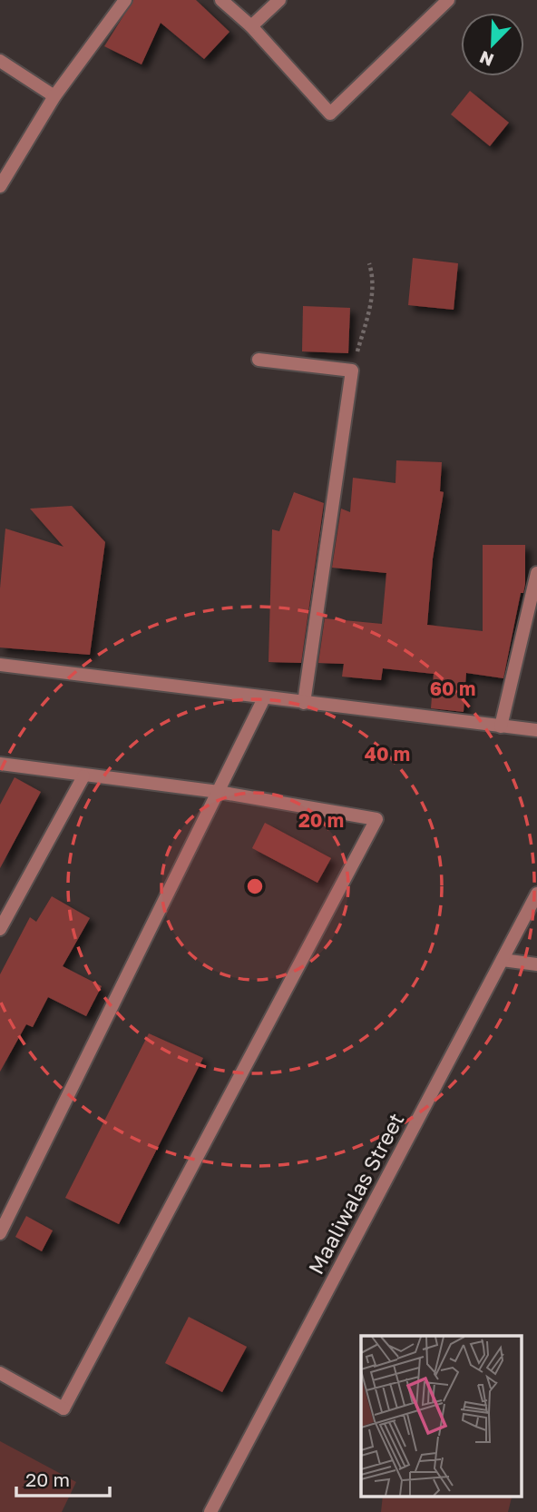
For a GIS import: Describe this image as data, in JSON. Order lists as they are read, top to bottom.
{
  "streets": {
    "street": ["Maaliwalas Street"]
  },
  "scale_bar": "20 m",
  "north": "bottom left",
  "rings": ["60 m", "40 m", "20 m"]
}
